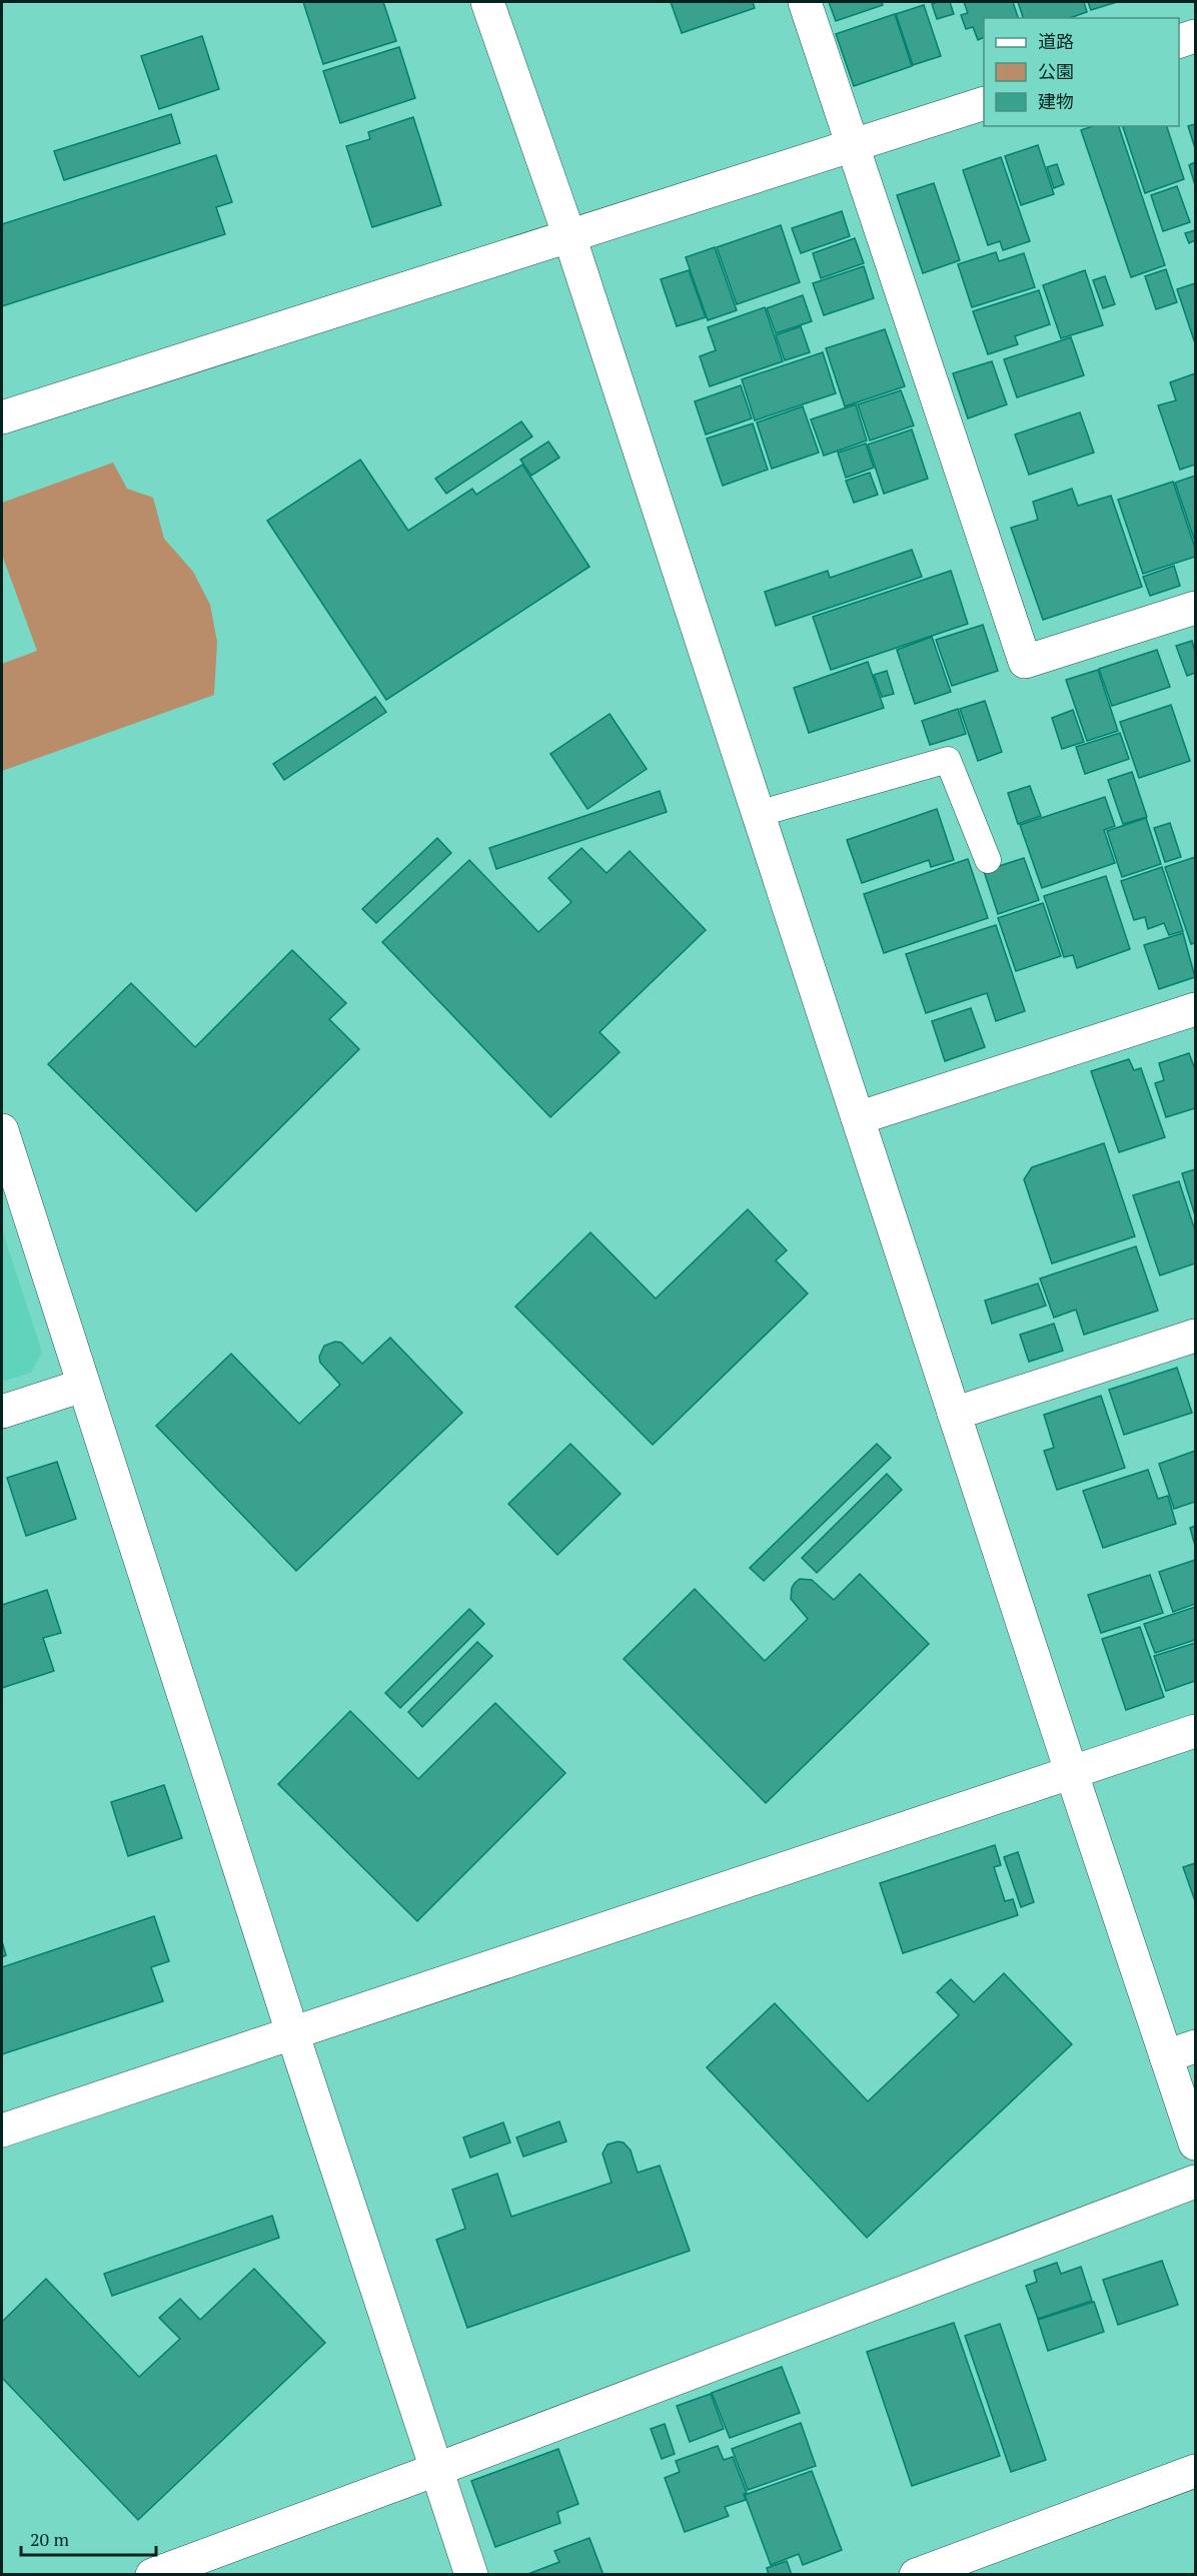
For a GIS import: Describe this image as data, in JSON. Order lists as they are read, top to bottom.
{
  "legend": ["道路", "公園", "建物"],
  "scale_bar": "20 m"
}
